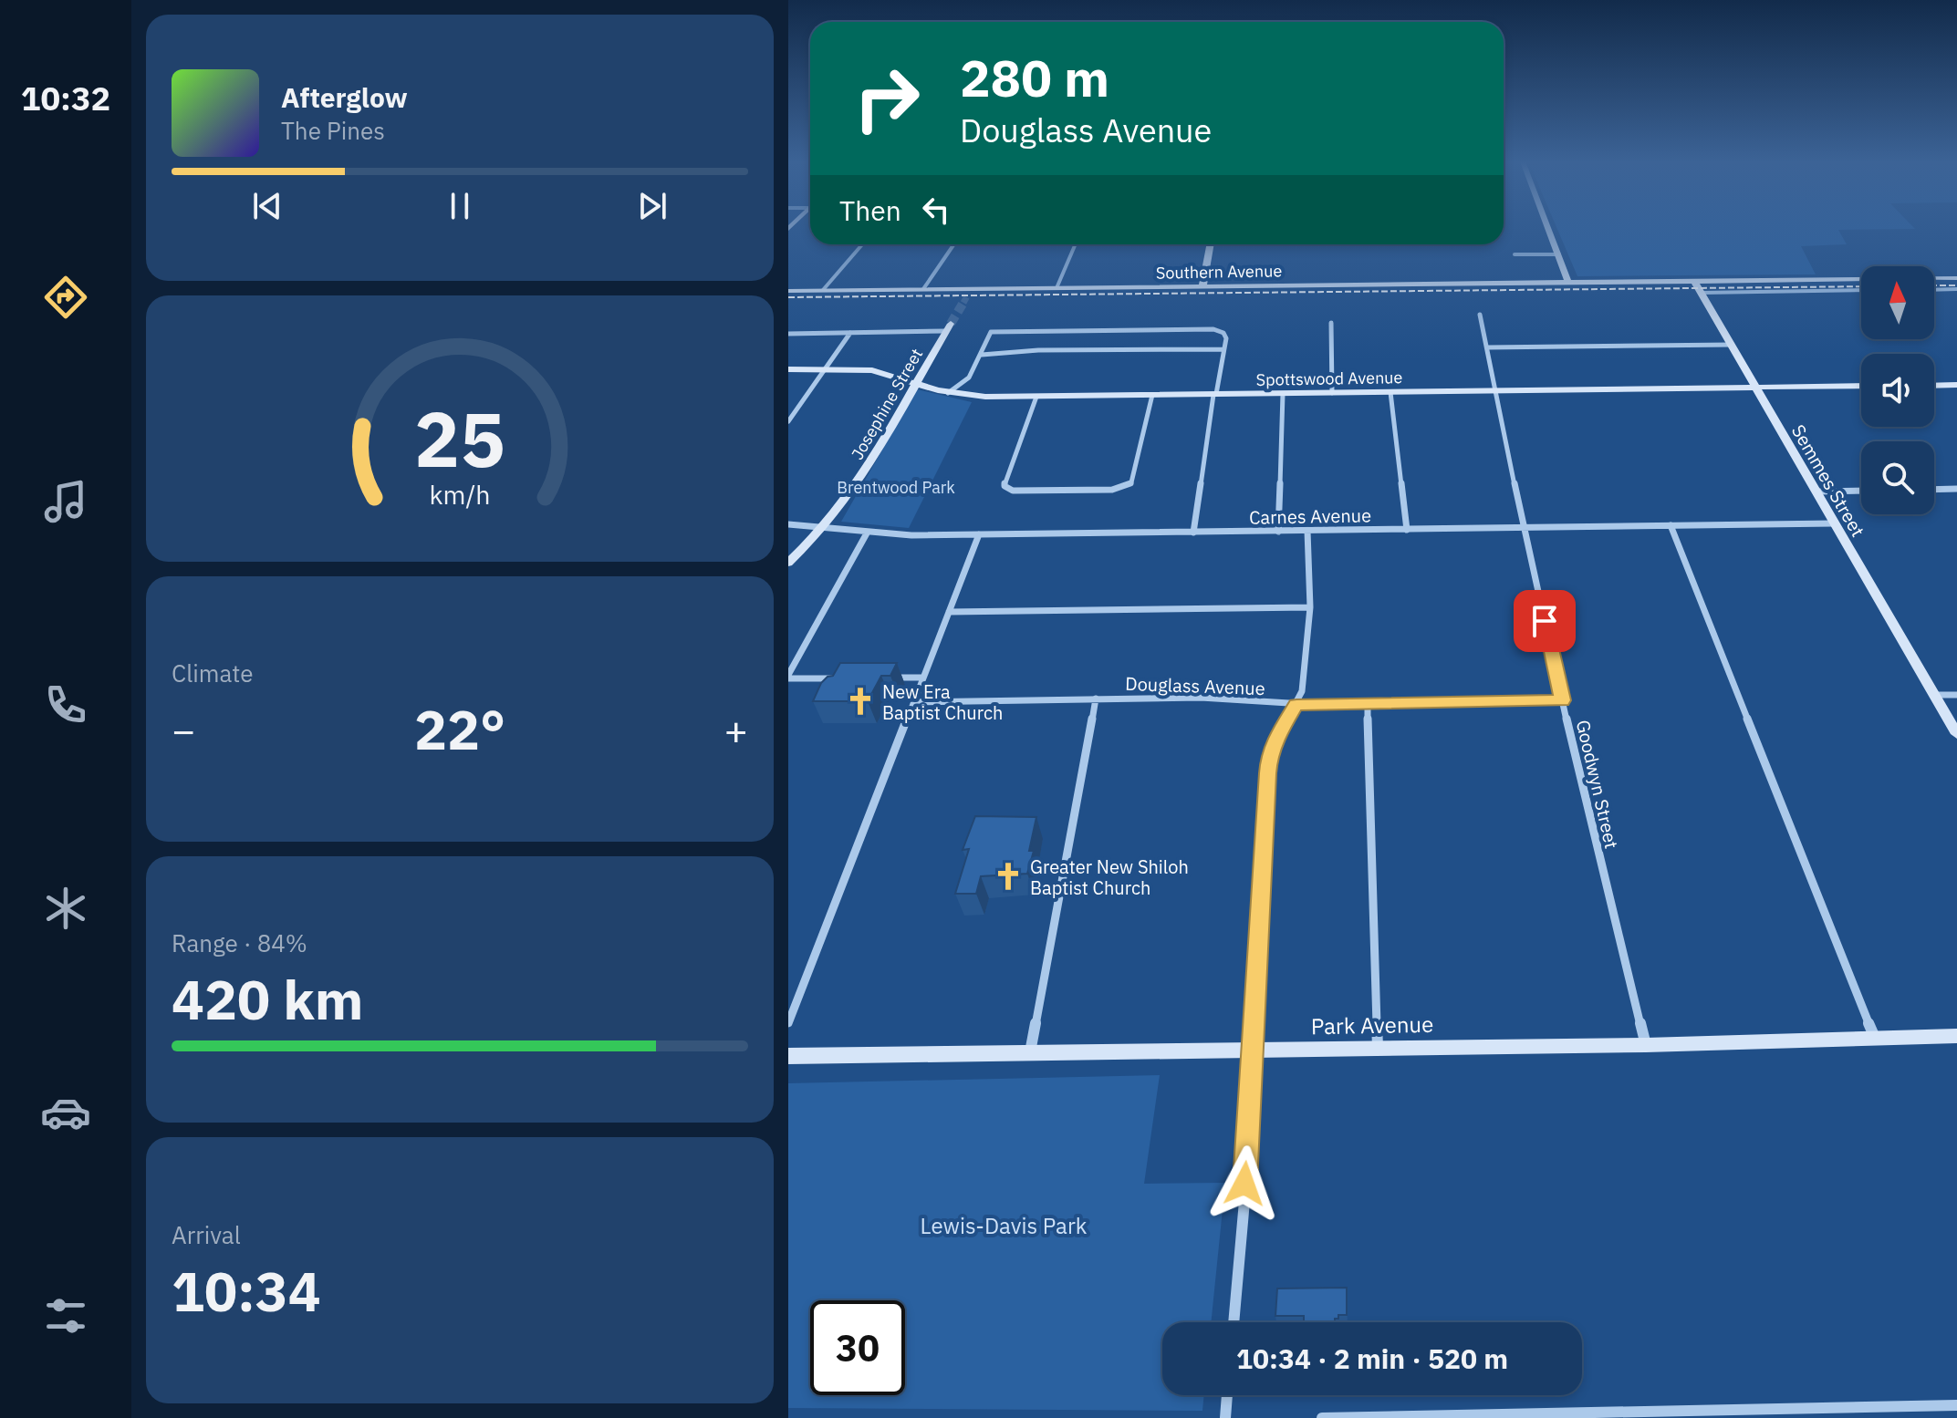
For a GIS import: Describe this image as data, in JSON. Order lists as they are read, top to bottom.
{
  "streets": {
    "main road": [
      "Southern Avenue",
      "Spottswood Avenue",
      "Josephine Street",
      "Semmes Street",
      "Park Avenue"
    ],
    "street": ["Carnes Avenue", "Douglass Avenue", "Goodwyn Street"]
  },
  "crossings": [
    ["Southern Avenue", "Semmes Street"],
    ["Spottswood Avenue", "Josephine Street"],
    ["Spottswood Avenue", "Semmes Street"],
    ["Spottswood Avenue", "Goodwyn Street"],
    ["Josephine Street", "Carnes Avenue"],
    ["Semmes Street", "Carnes Avenue"],
    ["Carnes Avenue", "Goodwyn Street"],
    ["Douglass Avenue", "Goodwyn Street"],
    ["Goodwyn Street", "Park Avenue"]
  ],
  "parks": ["Brentwood Park", "Lewis-Davis Park"],
  "places": {
    "church": ["New Era Baptist Church", "Greater New Shiloh Baptist Church"]
  },
  "north": "top",
  "page": {
    "tabs": "10:32",
    "turn": ["280 m", "Douglass Avenue"],
    "song": ["Afterglow", "The Pines"],
    "then": "Then",
    "tile": [
      "Climate",
      ["Range · 84%", "420 km"],
      ["Arrival", "10:34"]
    ],
    "heat": ["−", "22°", "+"],
    "limit": "30",
    "trip": "10:34 · 2 min · 520 m",
    "gauge": ["25", "km/h"]
  }
}
